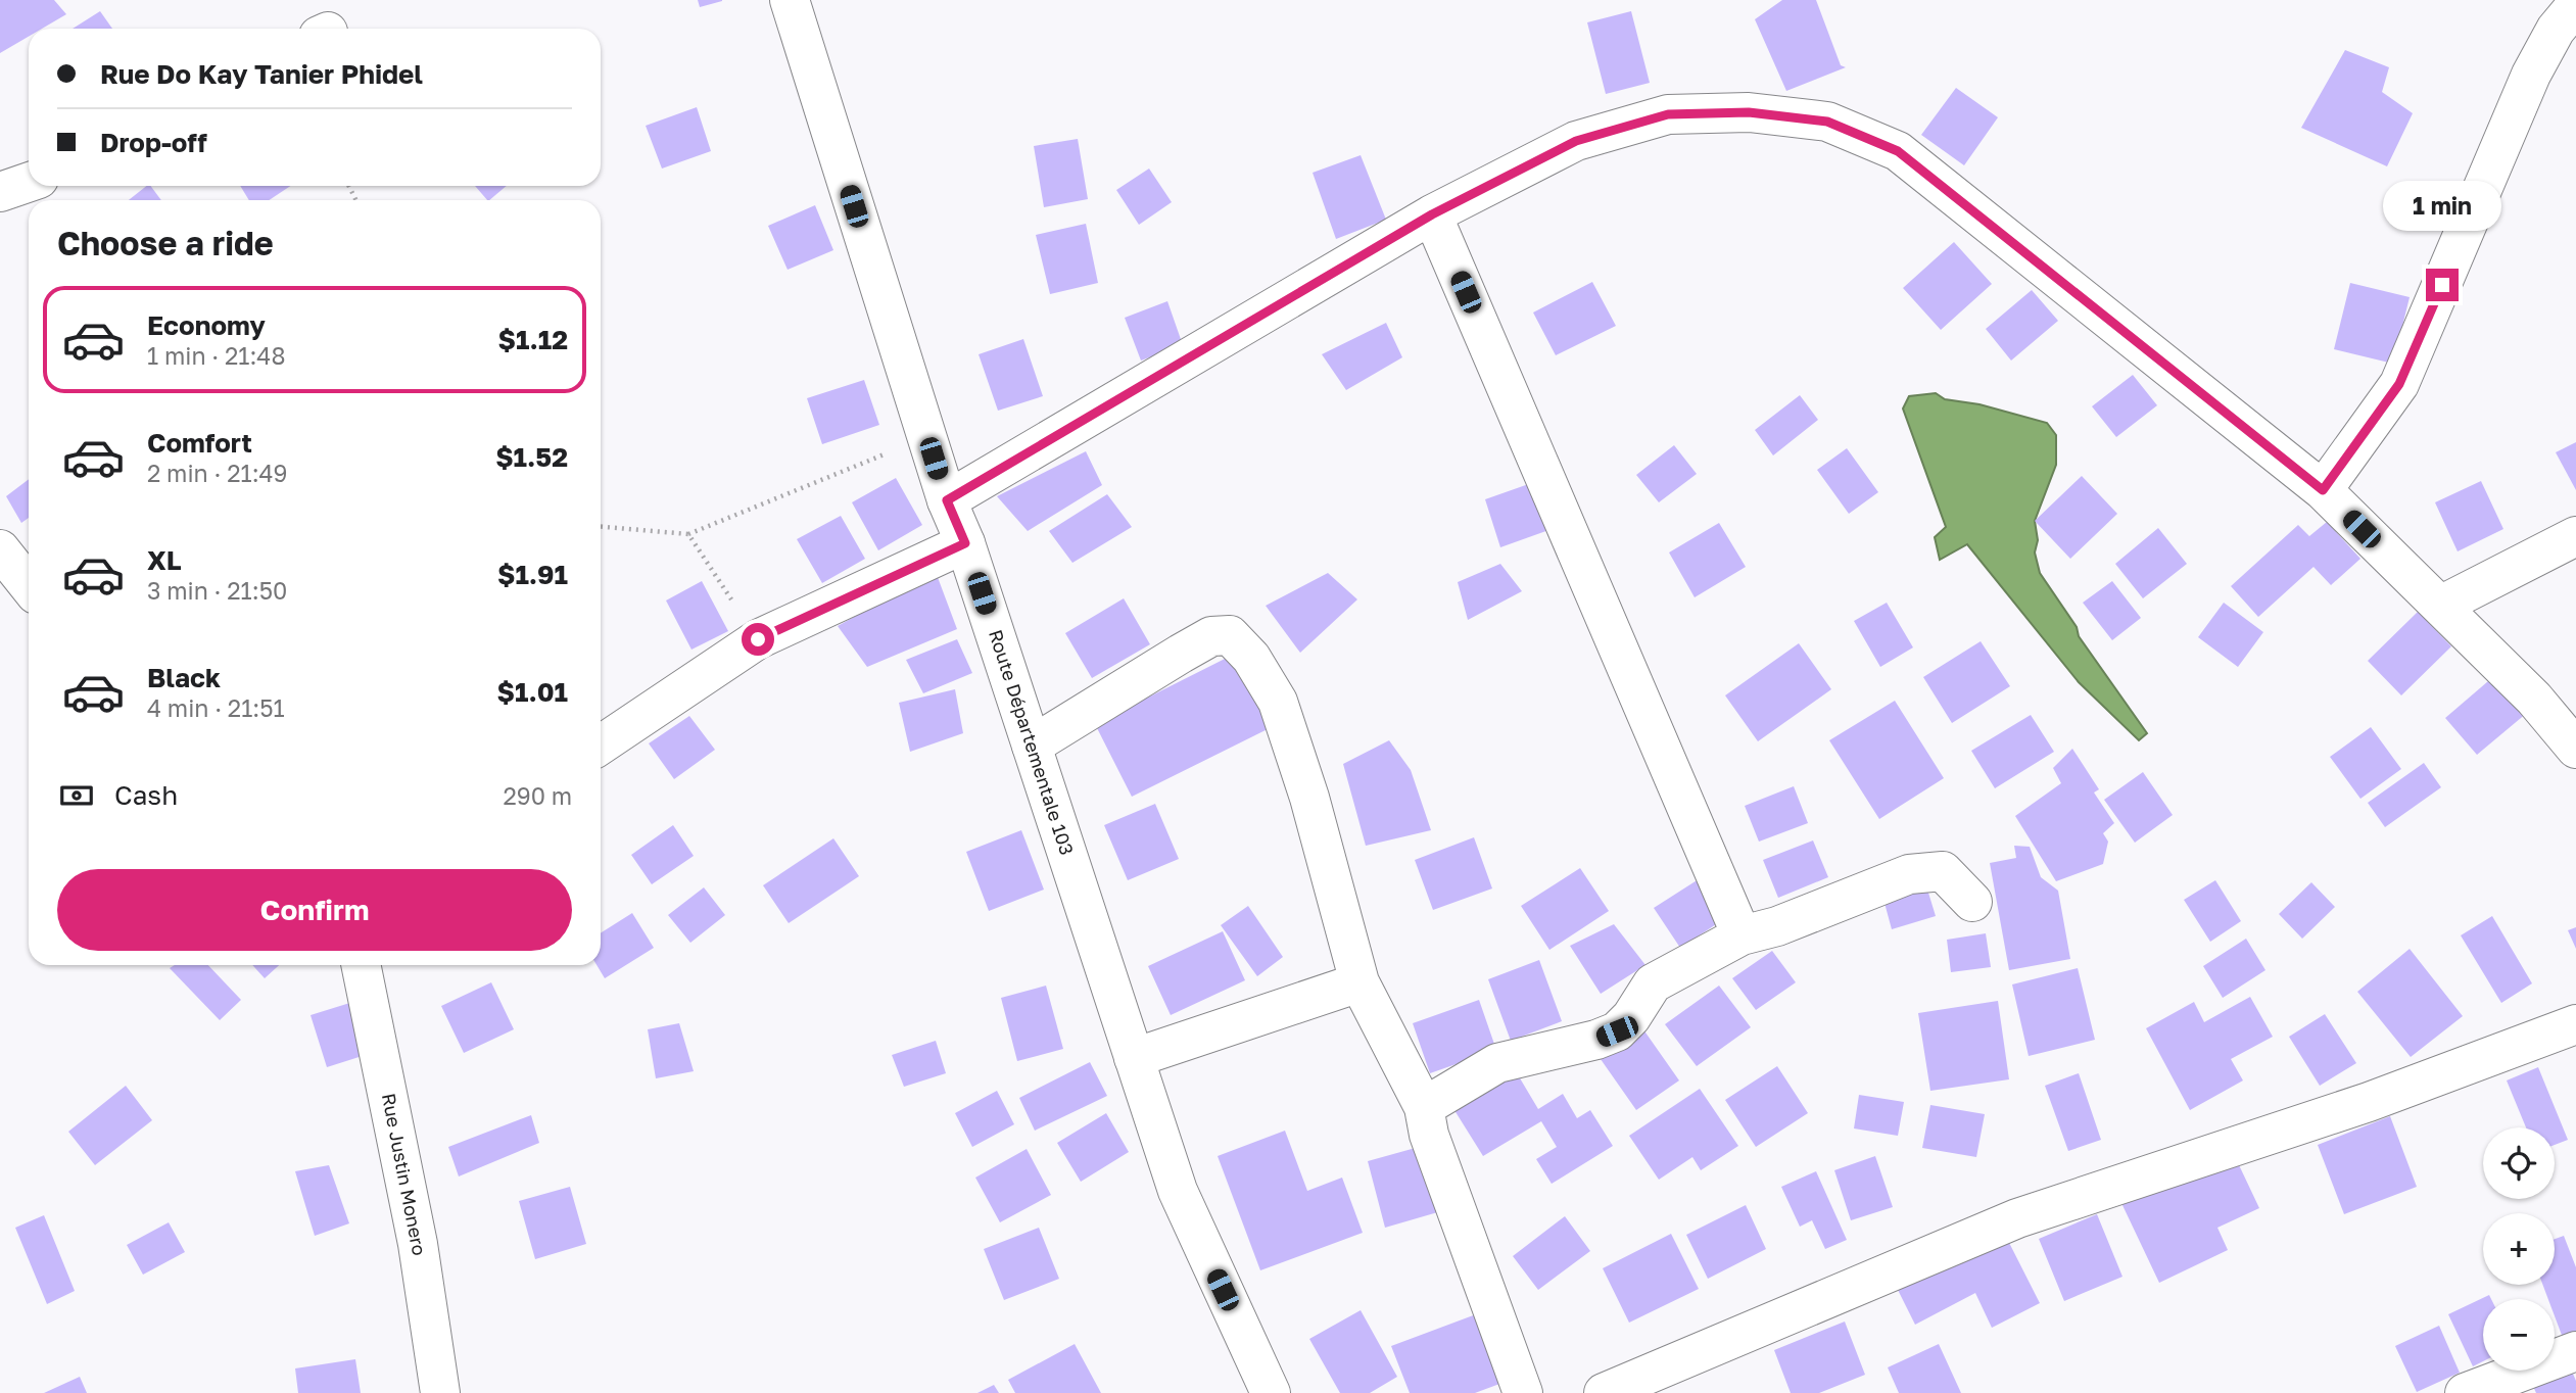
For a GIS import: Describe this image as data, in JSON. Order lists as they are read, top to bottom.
{
  "streets": {
    "street": ["Route Départementale 103", "Rue Justin Monero"]
  },
  "page": {
    "banner": ["Rue Do Kay Tanier Phidel", "Drop-off"],
    "bubble": "1 min",
    "heading": "Choose a ride",
    "list": [
      {
        "name": "Economy",
        "note": "1 min · 21:48",
        "value": "$1.12"
      },
      {
        "name": "Comfort",
        "note": "2 min · 21:49",
        "value": "$1.52"
      },
      {
        "name": "XL",
        "note": "3 min · 21:50",
        "value": "$1.91"
      },
      {
        "name": "Black",
        "note": "4 min · 21:51",
        "value": "$1.01"
      }
    ],
    "pay": ["Cash", "290 m"],
    "buttons": "Confirm",
    "map_buttons": ["+", "−"]
  }
}
